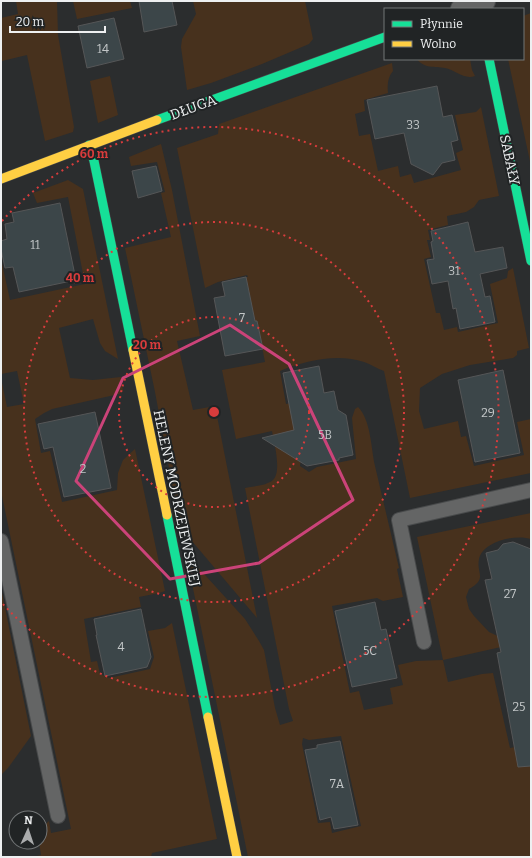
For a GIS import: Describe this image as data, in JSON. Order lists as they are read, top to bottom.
{
  "streets": {
    "street": ["DŁUGA", "SABAŁY", "HELENY MODRZEJEWSKIEJ"]
  },
  "crossings": [
    ["DŁUGA", "HELENY MODRZEJEWSKIEJ"]
  ],
  "house_numbers": [
    "14",
    "33",
    "11",
    "31",
    "7",
    "29",
    "5B",
    "2",
    "27",
    "4",
    "5C",
    "25",
    "7A"
  ],
  "legend": ["Płynnie", "Wolno"],
  "scale_bar": "20 m",
  "north": "top",
  "rings": ["60 m", "40 m", "20 m"]
}
